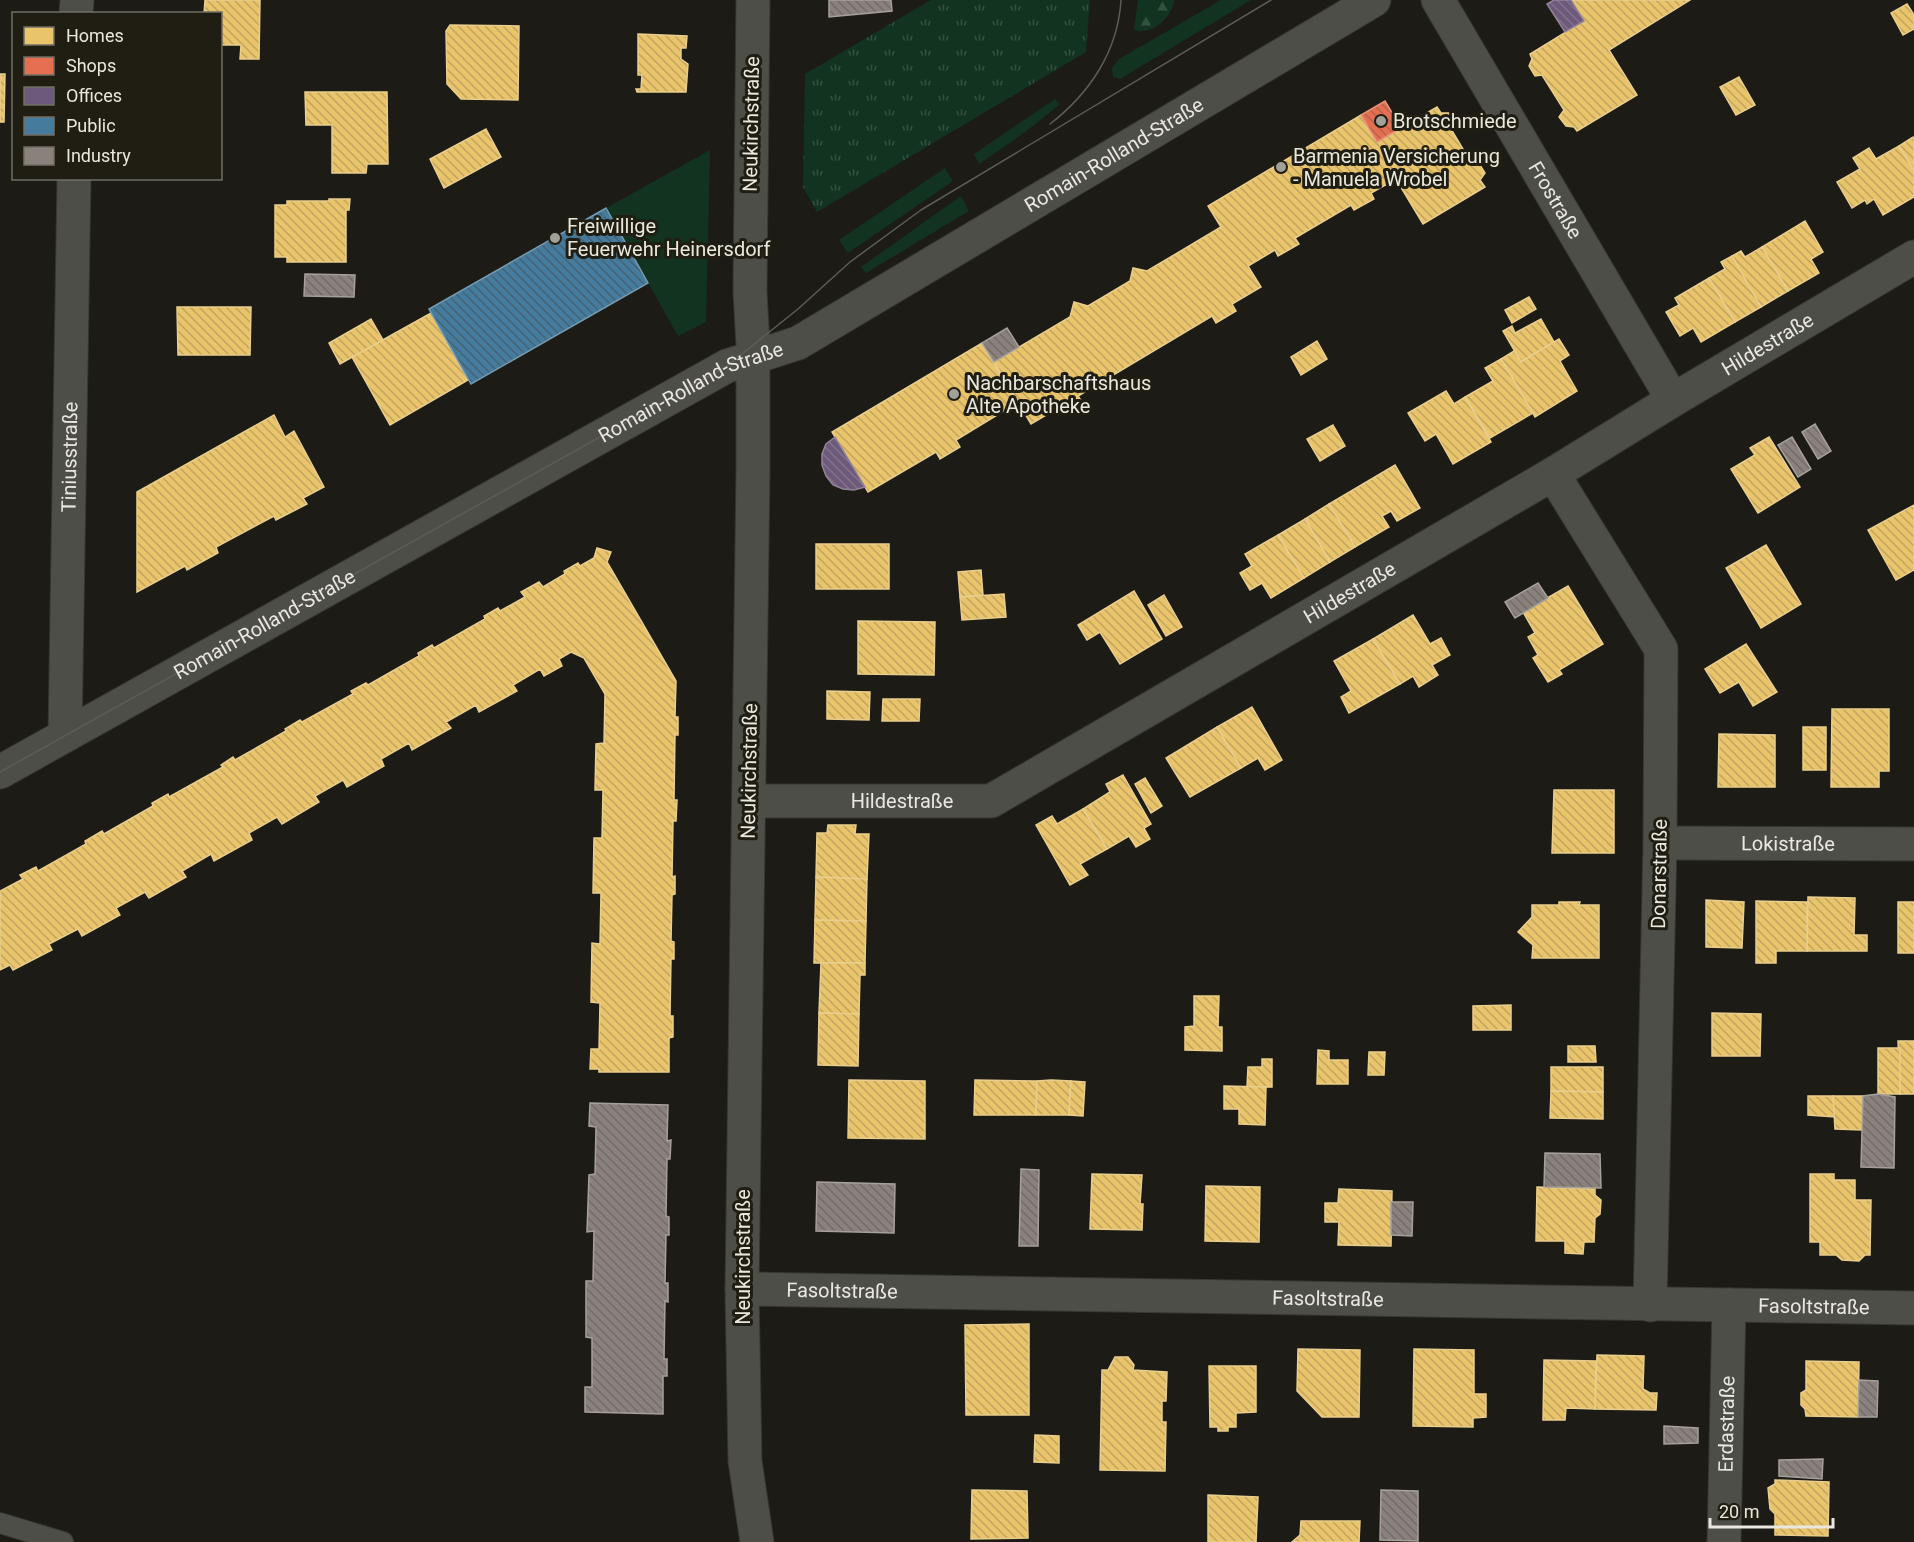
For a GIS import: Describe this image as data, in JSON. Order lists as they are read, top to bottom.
{
  "streets": {
    "street": [
      "Neukirchstraße",
      "Romain-Rolland-Straße",
      "Frostraße",
      "Hildestraße",
      "Tiniusstraße",
      "Lokistraße",
      "Donarstraße",
      "Fasoltstraße",
      "Erdastraße"
    ]
  },
  "crossings": [
    ["Neukirchstraße", "Romain-Rolland-Straße"],
    ["Neukirchstraße", "Hildestraße"],
    ["Neukirchstraße", "Fasoltstraße"],
    ["Romain-Rolland-Straße", "Tiniusstraße"],
    ["Frostraße", "Hildestraße"],
    ["Hildestraße", "Donarstraße"],
    ["Lokistraße", "Donarstraße"],
    ["Donarstraße", "Fasoltstraße"],
    ["Fasoltstraße", "Erdastraße"]
  ],
  "places": [
    "Brotschmiede",
    "Barmenia Versicherung - Manuela Wrobel",
    "Freiwillige Feuerwehr Heinersdorf",
    "Nachbarschaftshaus Alte Apotheke"
  ],
  "legend": [
    "Homes",
    "Shops",
    "Offices",
    "Public",
    "Industry"
  ],
  "scale_bar": "20 m"
}
